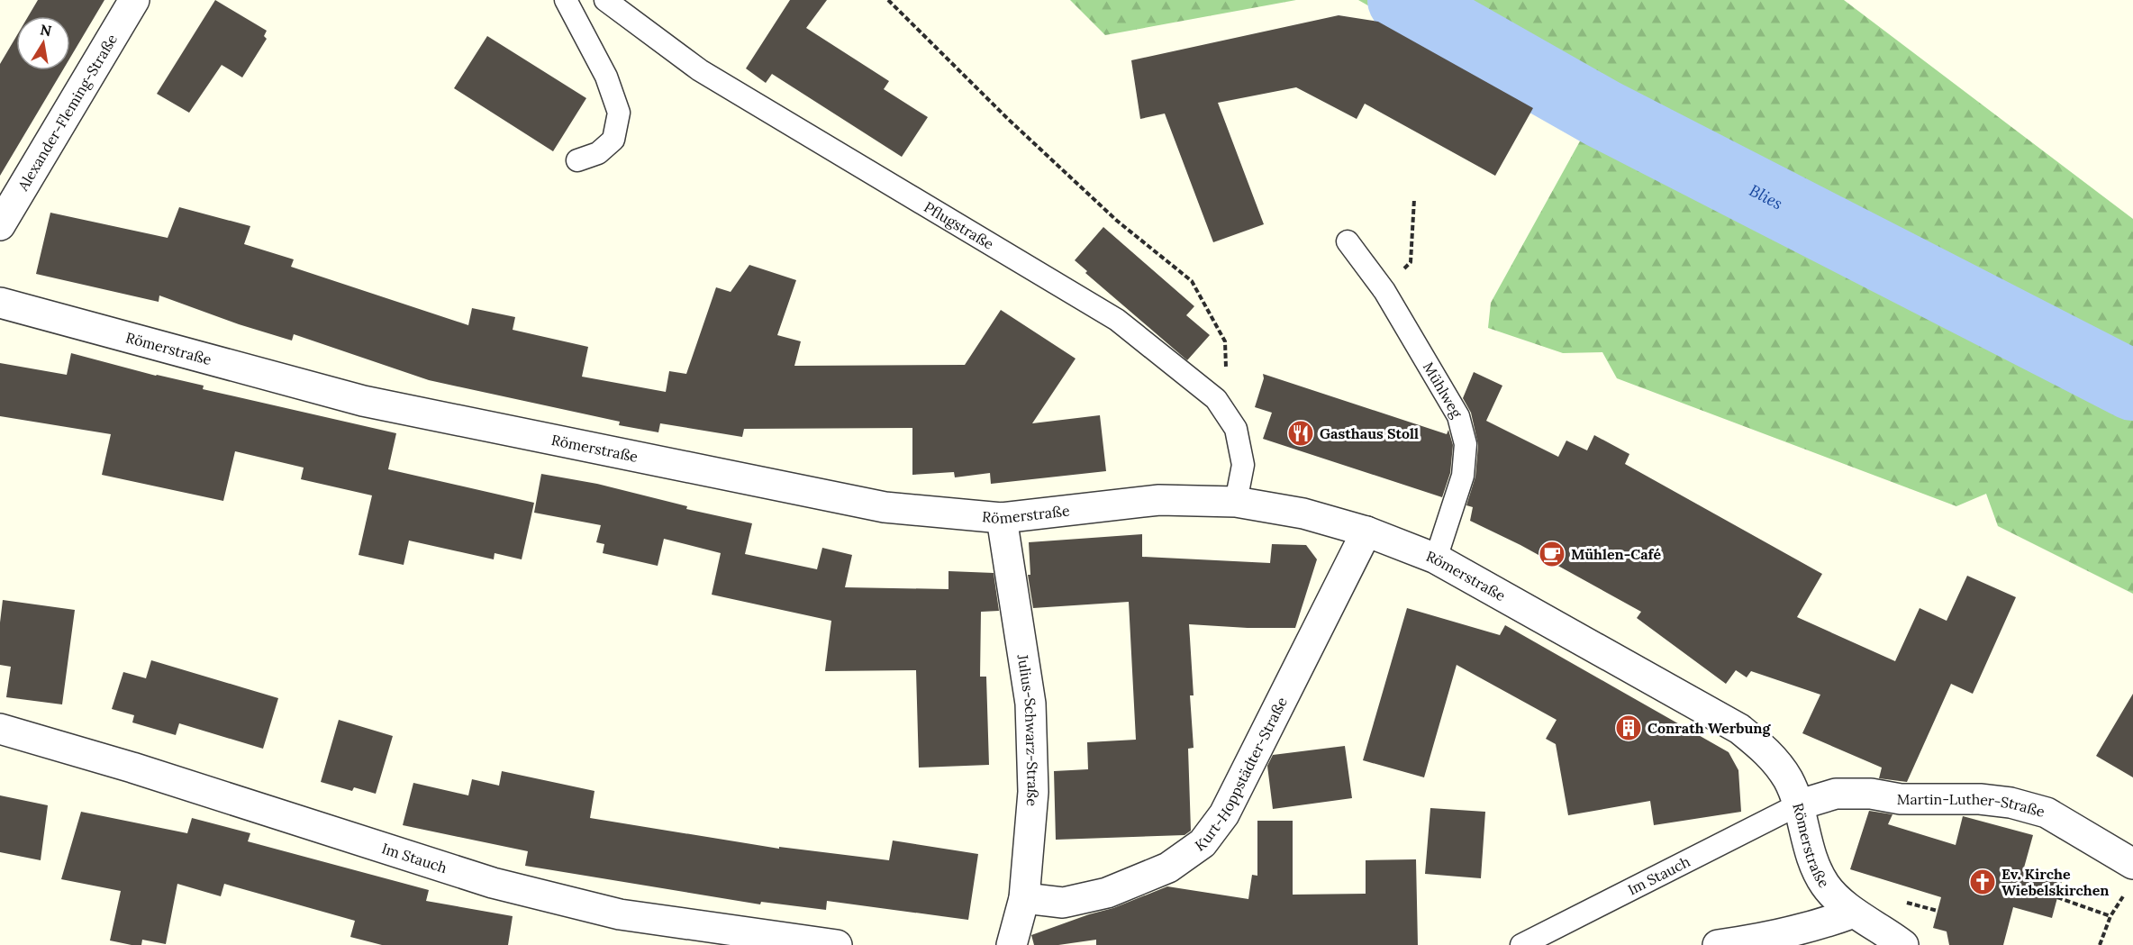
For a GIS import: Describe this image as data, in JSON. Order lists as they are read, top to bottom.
{
  "streets": {
    "street": [
      "Alexander-Fleming-Straße",
      "Römerstraße",
      "Julius-Schwarz-Straße",
      "Kurt-Hoppstädter-Straße",
      "Martin-Luther-Straße",
      "Im Stauch"
    ],
    "lane": ["Pflugstraße", "Mühlweg"]
  },
  "crossings": [
    ["Pflugstraße", "Römerstraße"],
    ["Römerstraße", "Mühlweg"],
    ["Römerstraße", "Julius-Schwarz-Straße"],
    ["Römerstraße", "Kurt-Hoppstädter-Straße"],
    ["Römerstraße", "Martin-Luther-Straße"],
    ["Römerstraße", "Im Stauch"],
    ["Julius-Schwarz-Straße", "Kurt-Hoppstädter-Straße"],
    ["Martin-Luther-Straße", "Im Stauch"]
  ],
  "water": ["Blies"],
  "places": {
    "restaurant": ["Gasthaus Stoll"],
    "cafe": ["Mühlen-Café"],
    "building": ["Conrath Werbung"],
    "church": ["Ev. Kirche Wiebelskirchen"]
  },
  "north": "top"
}
